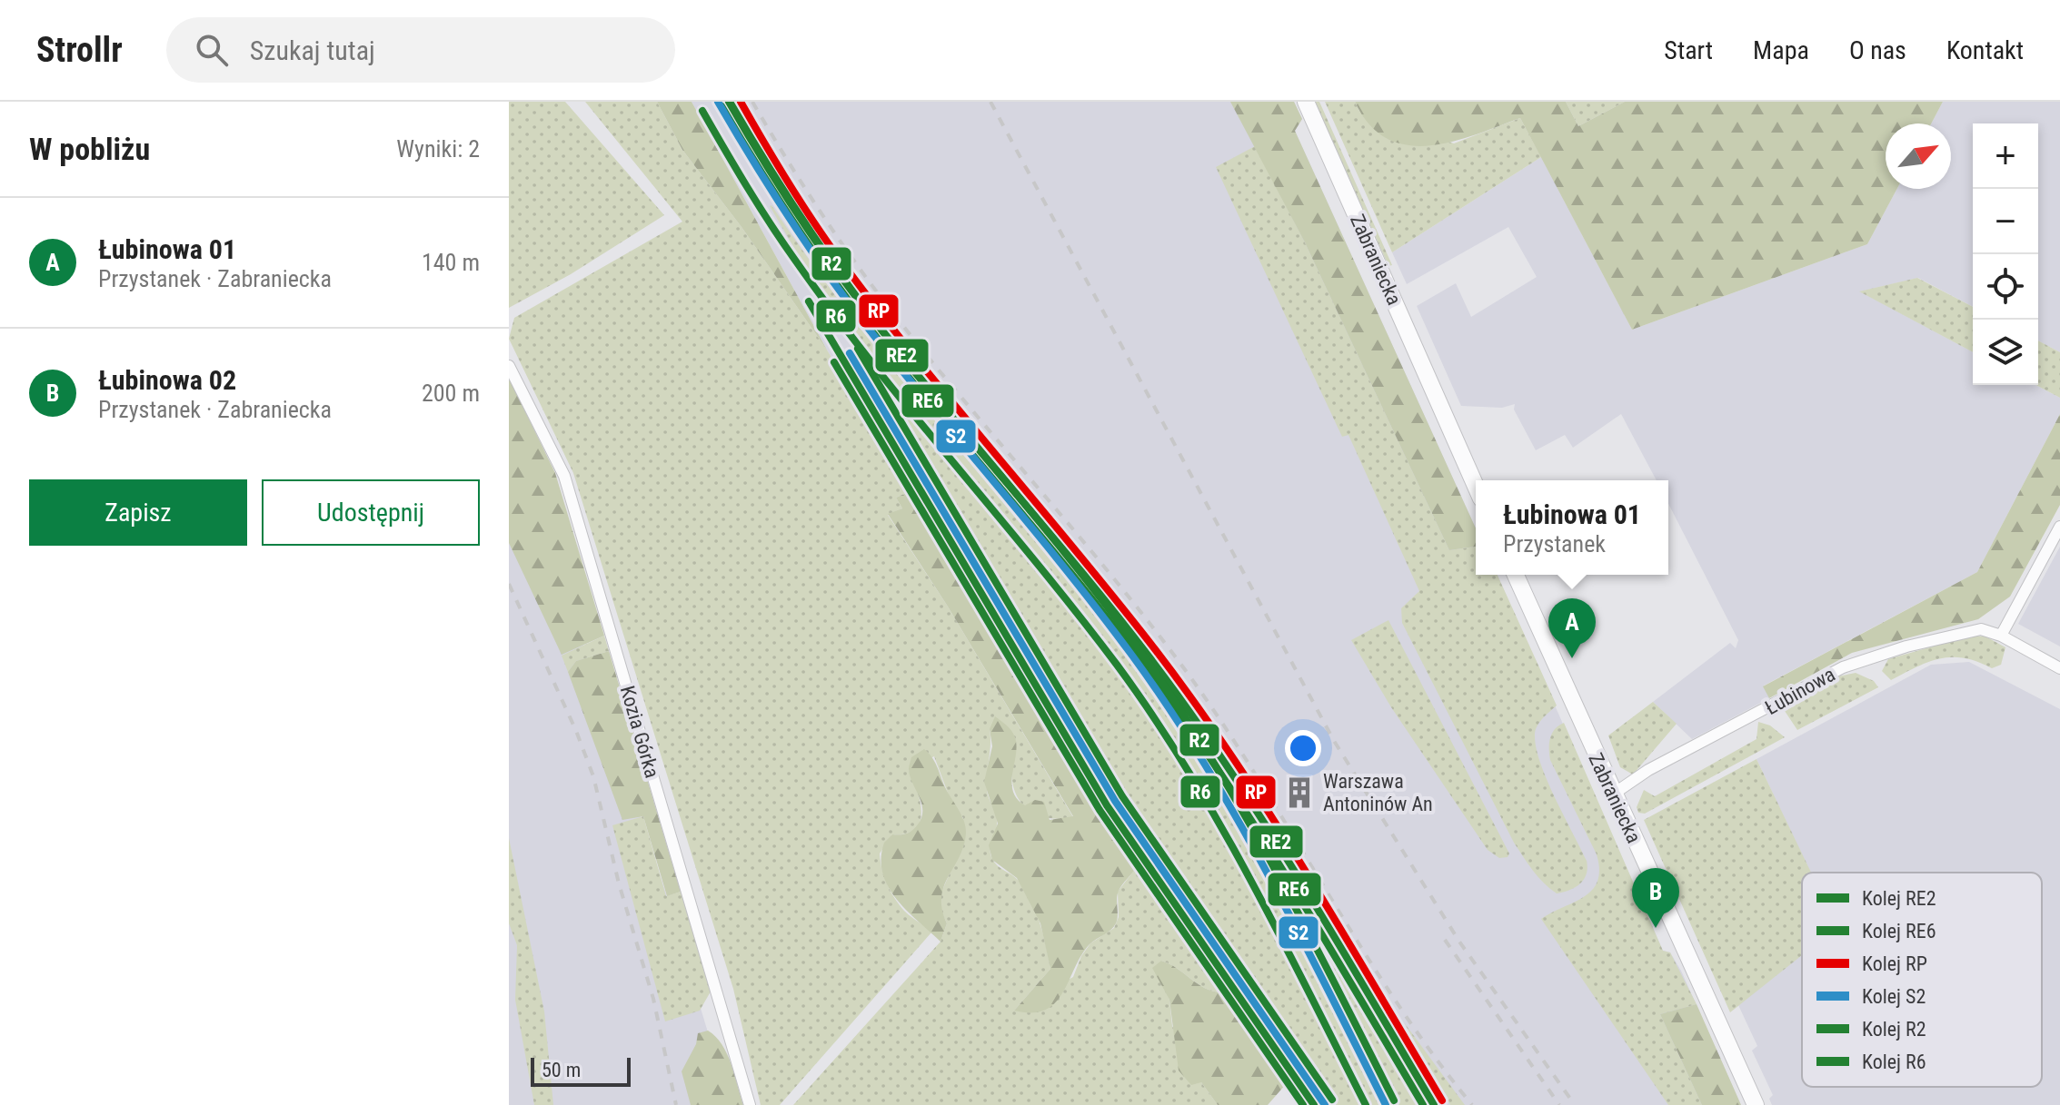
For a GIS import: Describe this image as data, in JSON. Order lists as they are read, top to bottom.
{
  "streets": {
    "main road": ["Zabraniecka"],
    "street": ["Łubinowa", "Kozia Górka"]
  },
  "crossings": [
    ["Zabraniecka", "Łubinowa"]
  ],
  "places": {
    "building": ["Warszawa Antoninów An"]
  },
  "lines": [
    "rail line RE2",
    "rail line RP",
    "rail line S2",
    "rail line R2",
    "rail line RE6",
    "rail line R6"
  ],
  "legend": [
    "Kolej RE2",
    "Kolej RE6",
    "Kolej RP",
    "Kolej S2",
    "Kolej R2",
    "Kolej R6"
  ],
  "scale_bar": "50 m",
  "north": "top right",
  "page": {
    "header": "Strollr",
    "search": "Szukaj tutaj",
    "nav": [
      "Start",
      "Mapa",
      "O nas",
      "Kontakt"
    ],
    "heading": ["W pobliżu", "Wyniki: 2"],
    "map_buttons": ["+", "−"],
    "list": [
      {
        "mark": "A",
        "name": "Łubinowa 01",
        "note": "Przystanek · Zabraniecka",
        "value": "140 m"
      },
      {
        "mark": "B",
        "name": "Łubinowa 02",
        "note": "Przystanek · Zabraniecka",
        "value": "200 m"
      }
    ],
    "buttons": ["Zapisz", "Udostępnij"],
    "popup": ["Łubinowa 01", "Przystanek"],
    "pins": ["A", "B"],
    "scale": "50 m"
  }
}
